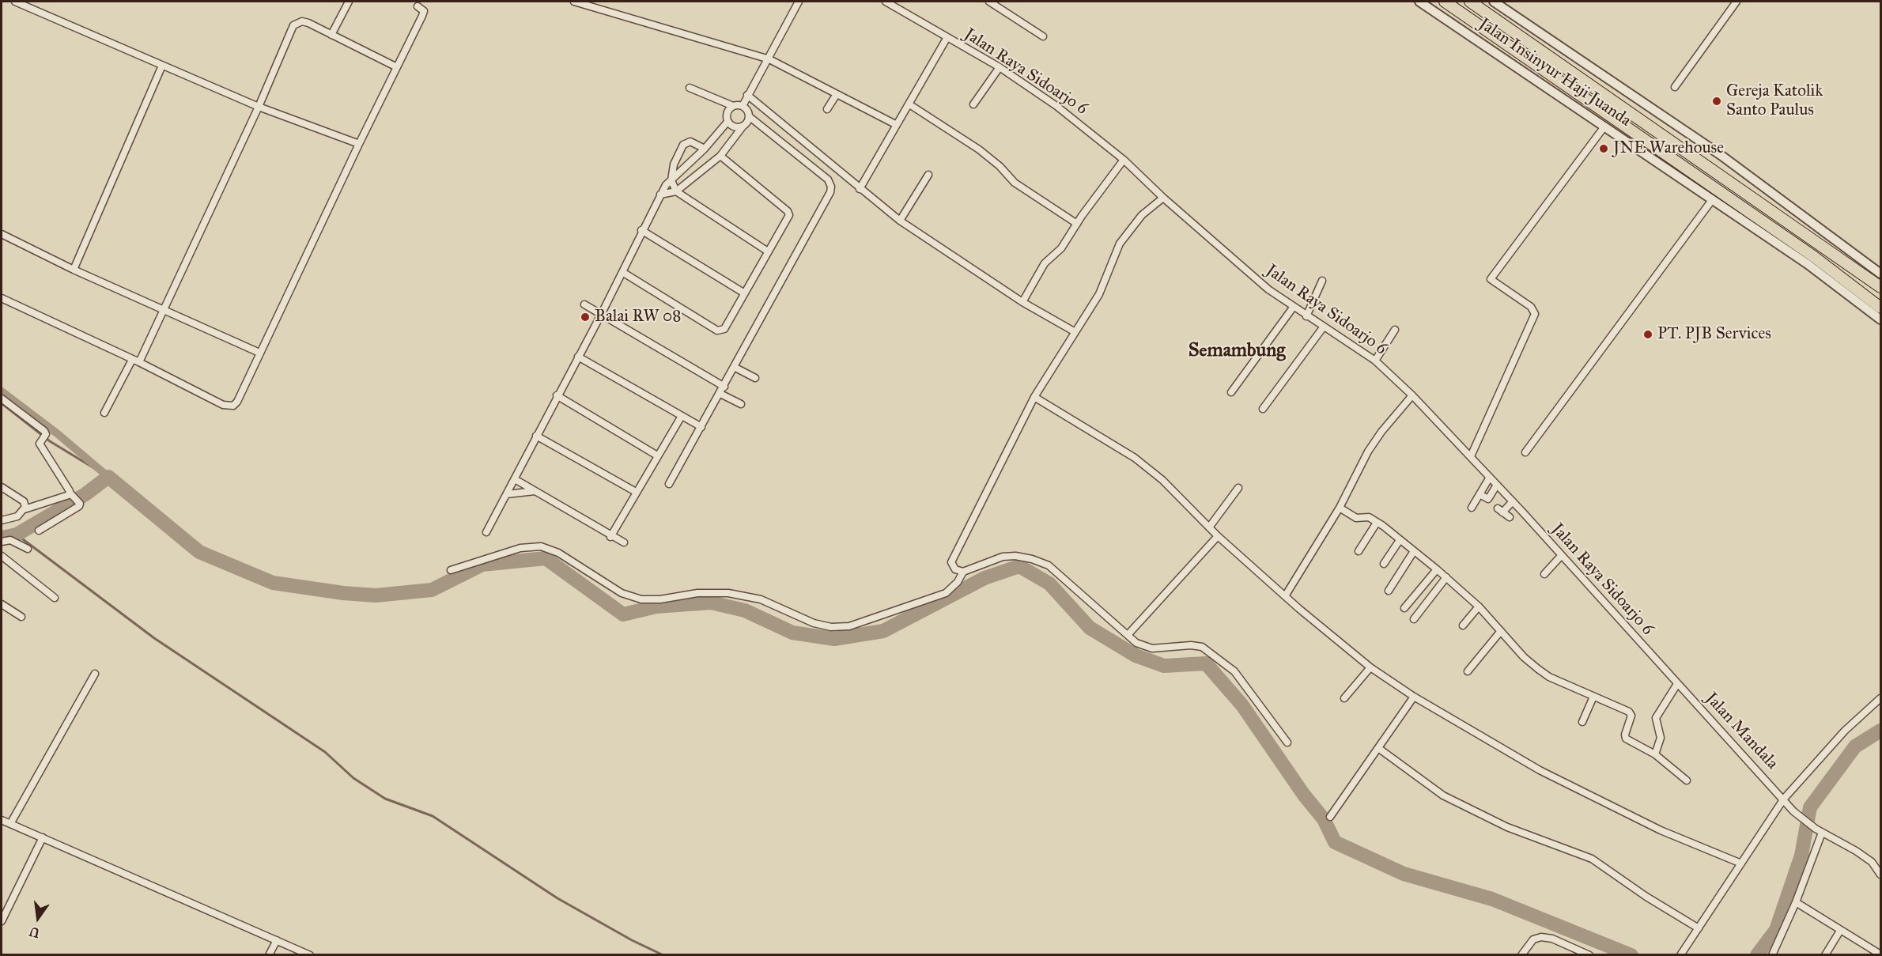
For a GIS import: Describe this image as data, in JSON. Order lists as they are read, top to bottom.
{
  "streets": {
    "highway": ["Jalan Insinyur Haji Juanda"],
    "street": ["Jalan Raya Sidoarjo 6", "Jalan Mandala"]
  },
  "crossings": [
    ["Jalan Raya Sidoarjo 6", "Jalan Mandala"]
  ],
  "districts": ["Semambung"],
  "places": [
    "Gereja Katolik Santo Paulus",
    "JNE Warehouse",
    "Balai RW 08",
    "PT. PJB Services"
  ],
  "north": "bottom"
}
